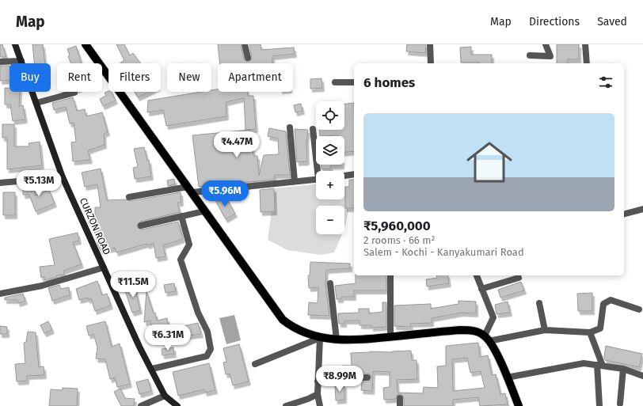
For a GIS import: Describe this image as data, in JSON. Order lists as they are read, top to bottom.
{
  "streets": {
    "main road": ["CURZON ROAD"]
  },
  "page": {
    "header": "Map",
    "nav": ["Map", "Directions", "Saved"],
    "chip": [
      "Buy",
      "Rent",
      "Filters",
      "New",
      "Apartment"
    ],
    "heading": "6 homes",
    "map_buttons": ["+", "−"],
    "list": [
      {
        "name": "₹5,960,000",
        "note": "2 rooms · 66 m² · Salem - Kochi - Kanyakumari Road"
      }
    ],
    "price": [
      "₹4.47M",
      "₹5.13M",
      "₹5.96M",
      "₹11.5M",
      "₹6.31M",
      "₹8.99M"
    ]
  }
}
